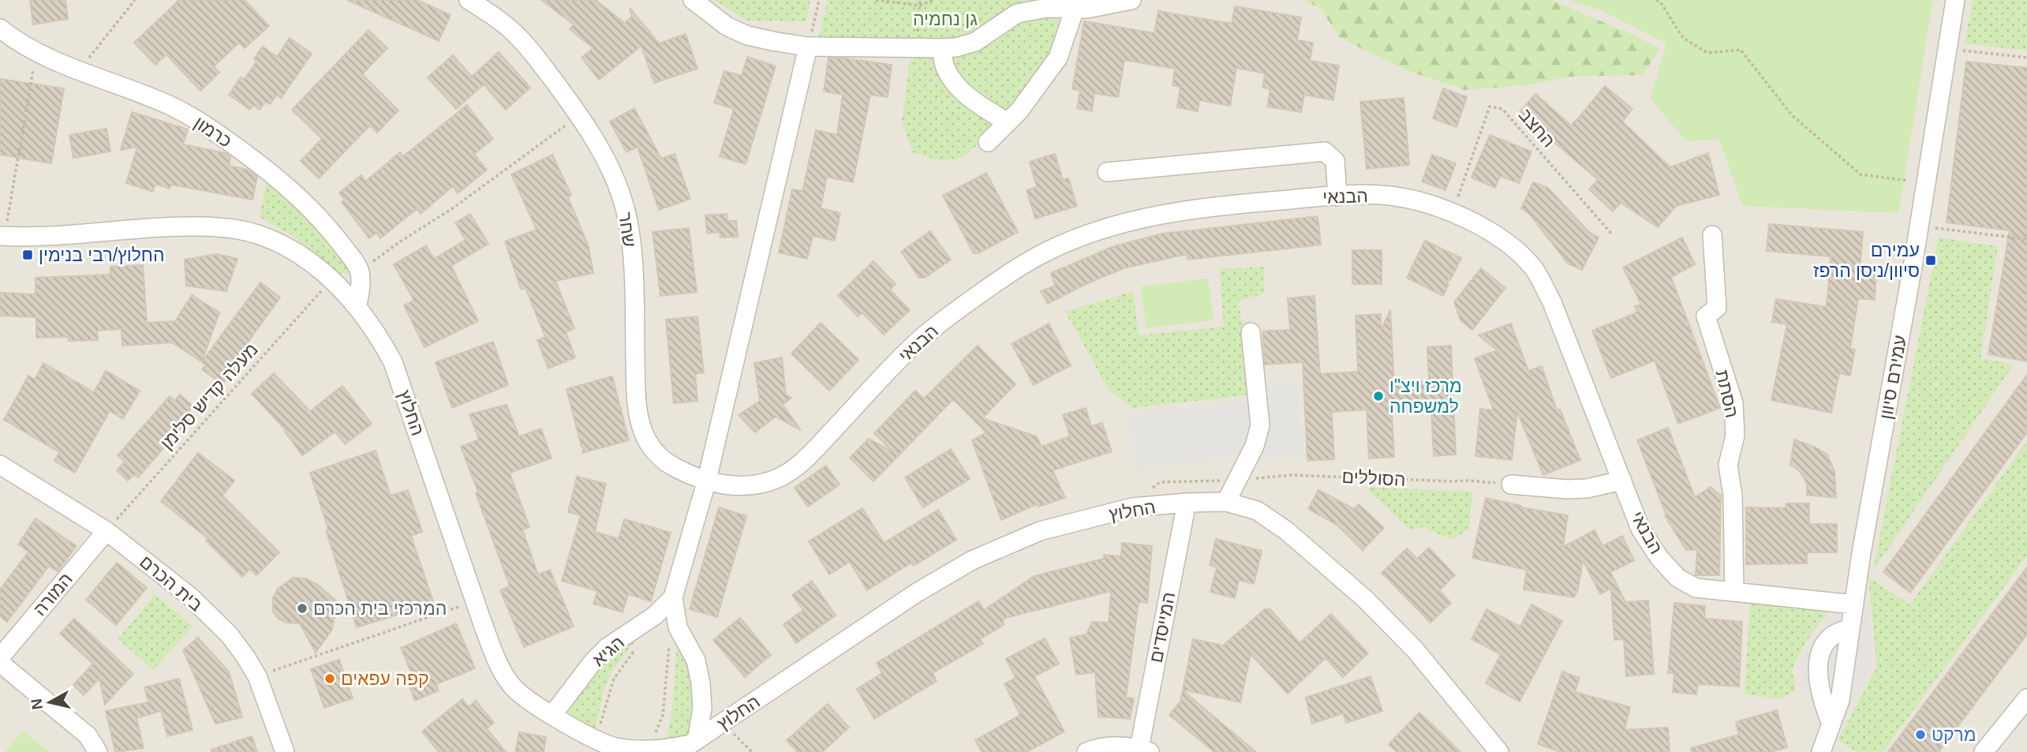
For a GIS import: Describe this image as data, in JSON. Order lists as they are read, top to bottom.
{
  "streets": {
    "street": [
      "כרמון",
      "הבנאי",
      "שחר",
      "עמירם סיוון",
      "הסתת",
      "החלוץ",
      "בית הכרם",
      "המורה",
      "המייסדים",
      "הגיא"
    ],
    "path": ["החצב", "מעלה קדיש סלימן", "הסוללים"]
  },
  "crossings": [
    ["החצב", "הבנאי"],
    ["הבנאי", "שחר"],
    ["הבנאי", "עמירם סיוון"],
    ["הבנאי", "הסתת"],
    ["הבנאי", "הגיא"],
    ["שחר", "הגיא"],
    ["מעלה קדיש סלימן", "החלוץ"],
    ["מעלה קדיש סלימן", "בית הכרם"],
    ["מעלה קדיש סלימן", "המורה"],
    ["החלוץ", "הסוללים"],
    ["החלוץ", "המייסדים"],
    ["החלוץ", "הגיא"],
    ["בית הכרם", "המורה"]
  ],
  "parks": ["גן נחמיה"],
  "places": {
    "transit": ["החלוץ/רבי בנימין", "עמירם סיוון/ניסן הרפז"],
    "other": [
      "מרכז ויצ\"ו למשפחה",
      "המרכזי בית הכרם",
      "קפה עפאים",
      "מרקט"
    ]
  },
  "north": "left"
}
